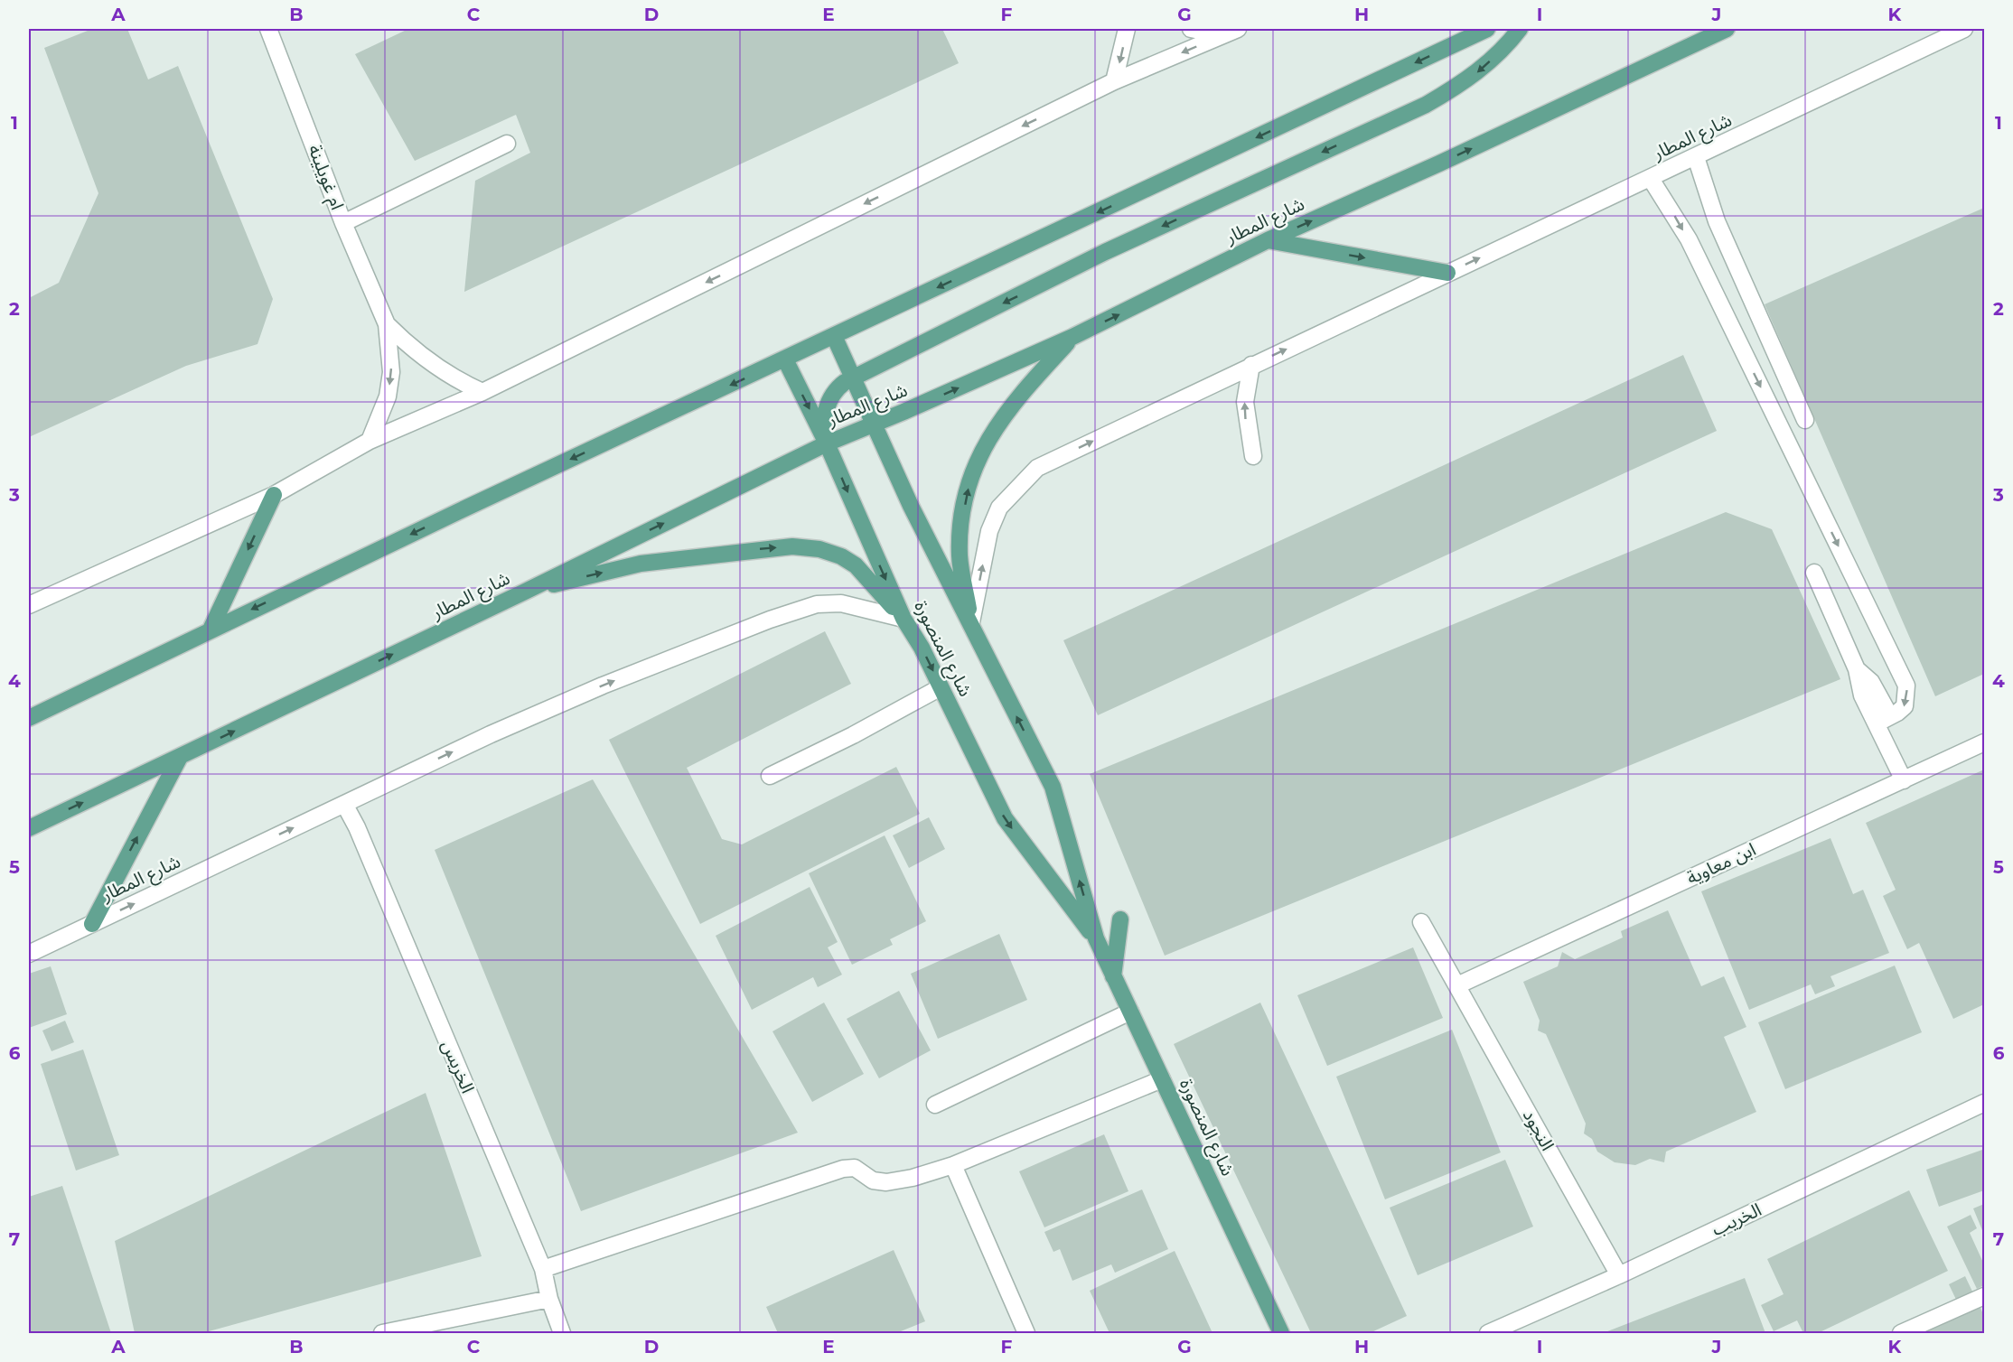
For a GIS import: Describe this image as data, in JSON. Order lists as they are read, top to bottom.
{
  "streets": {
    "main road": ["شارع المطار", "شارع المنصورة"],
    "street": [
      "ام غويلينة",
      "ابن معاوية",
      "الخريس",
      "النجود",
      "الخريب"
    ]
  },
  "crossings": [
    ["شارع المطار", "شارع المنصورة"],
    ["شارع المطار", "الخريس"],
    ["ابن معاوية", "النجود"],
    ["النجود", "الخريب"]
  ],
  "grid": {
    "columns": [
      "A",
      "B",
      "C",
      "D",
      "E",
      "F",
      "G",
      "H",
      "I",
      "J",
      "K"
    ],
    "rows": [
      "1",
      "2",
      "3",
      "4",
      "5",
      "6",
      "7"
    ]
  }
}
